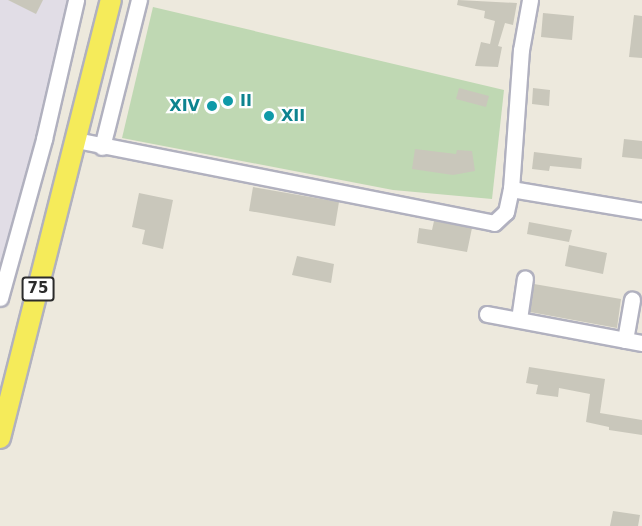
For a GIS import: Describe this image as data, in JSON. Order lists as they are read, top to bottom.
{
  "streets": {
    "main road": ["75"]
  },
  "places": ["II", "XIV", "XII"]
}
